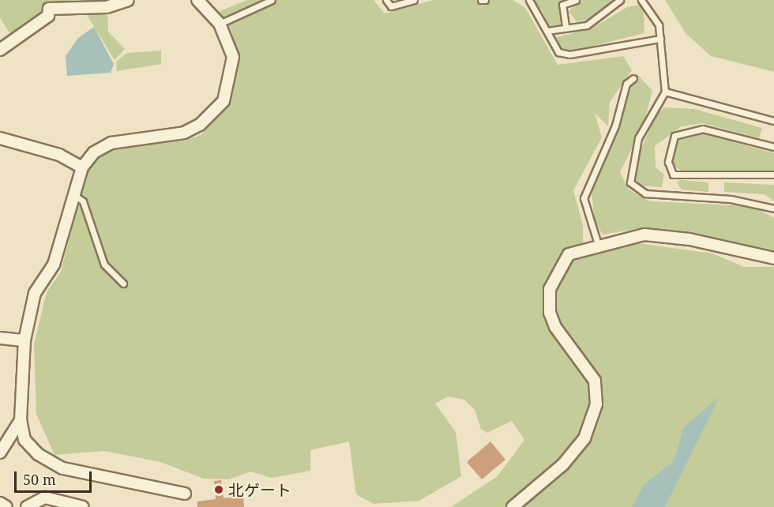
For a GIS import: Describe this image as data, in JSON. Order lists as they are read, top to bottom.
{
  "places": ["北ゲート"],
  "scale_bar": "50 m"
}
